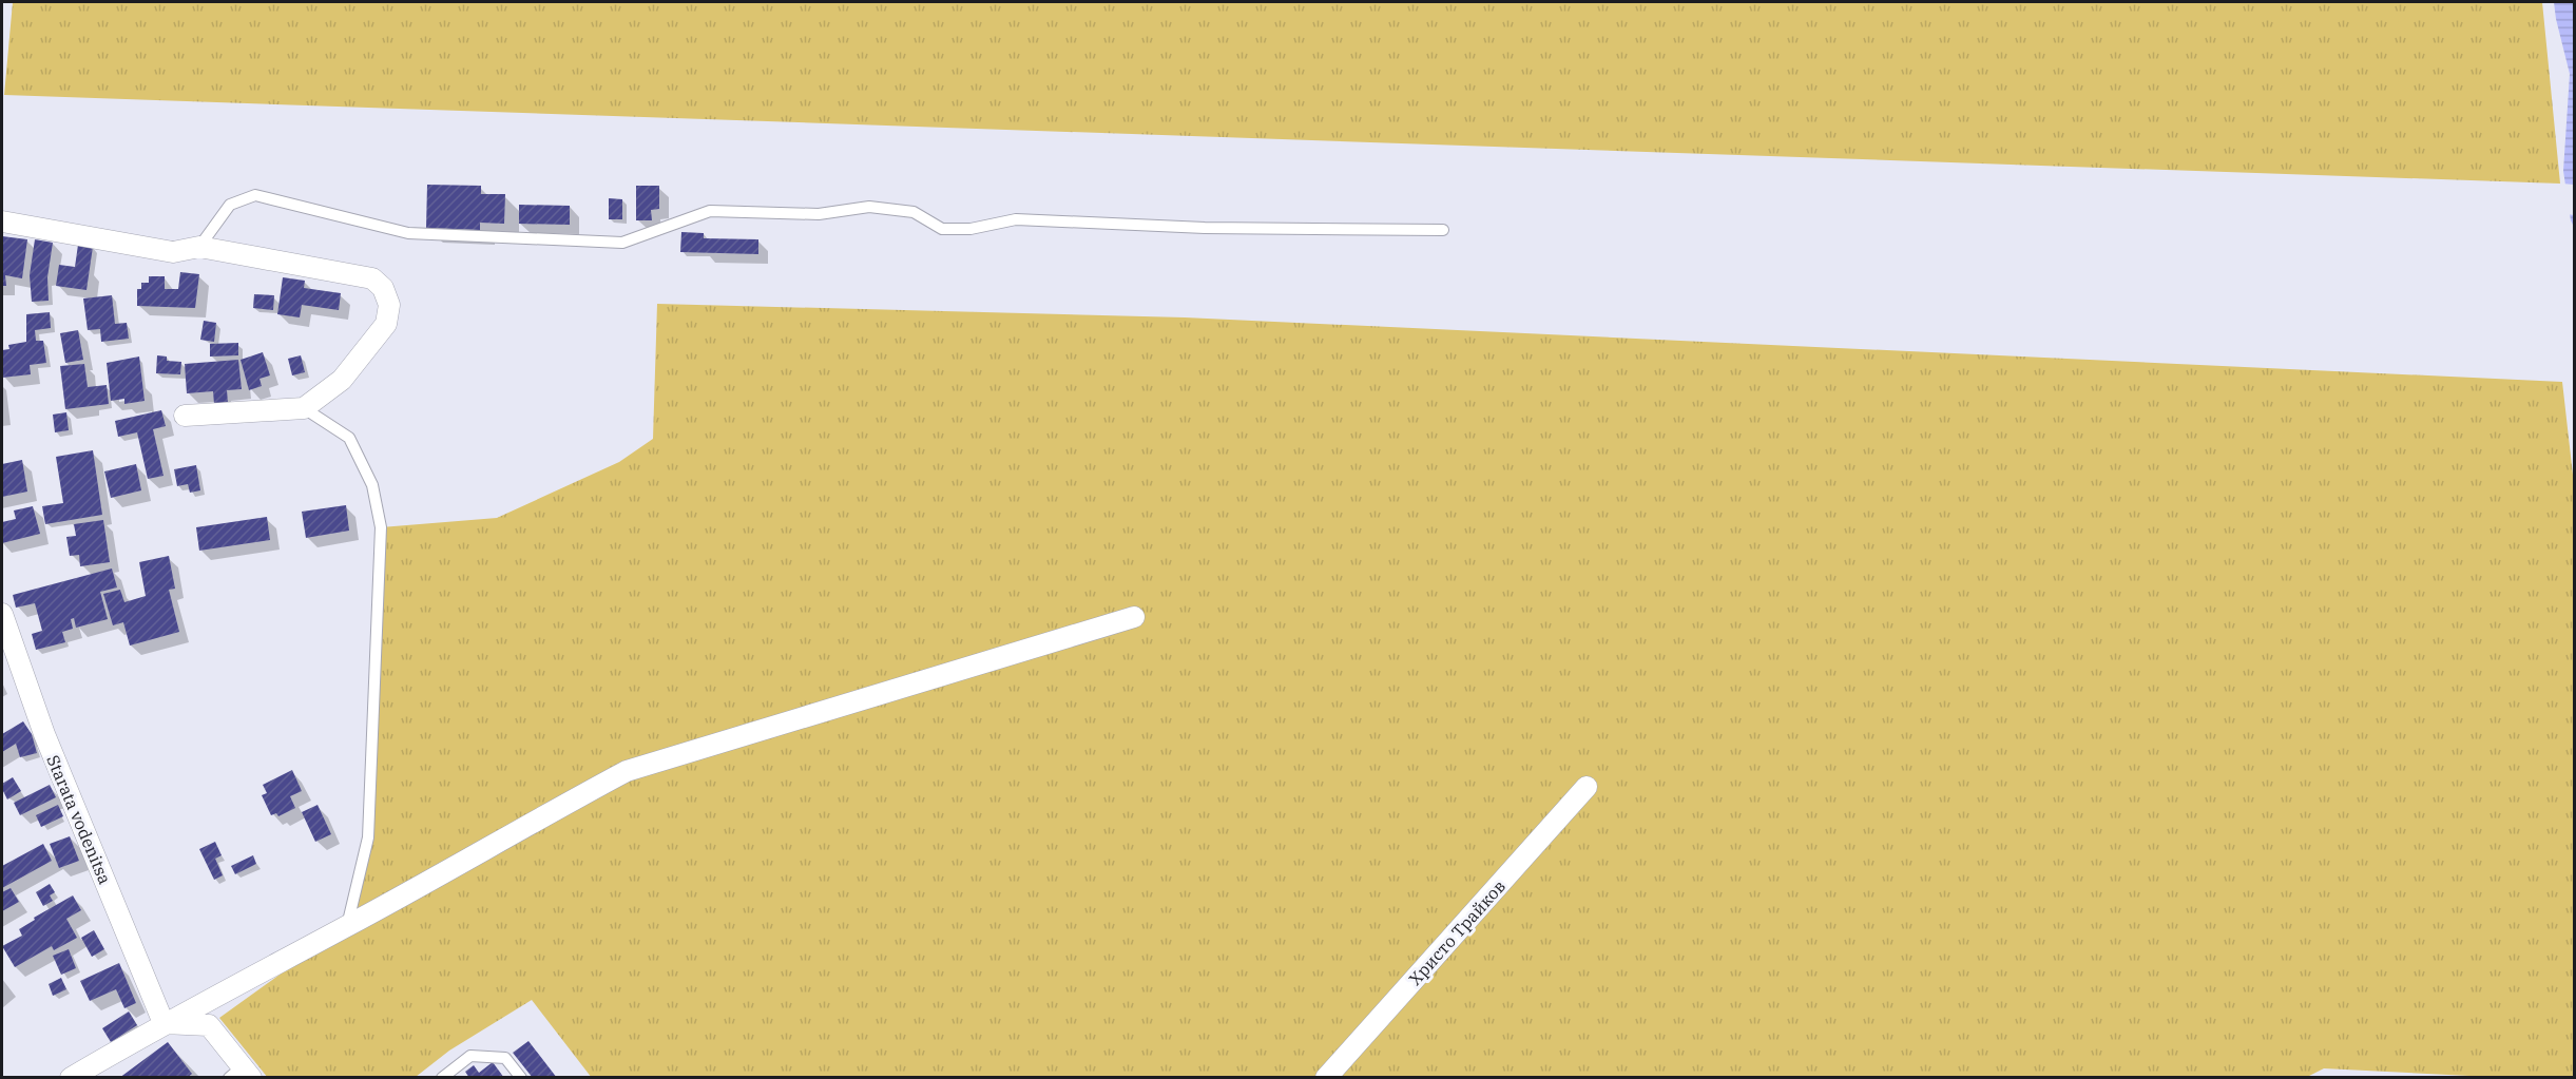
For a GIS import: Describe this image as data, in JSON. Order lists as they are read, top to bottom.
{
  "streets": {
    "street": ["Starata vodenitsa", "Христо Трайков"]
  }
}
